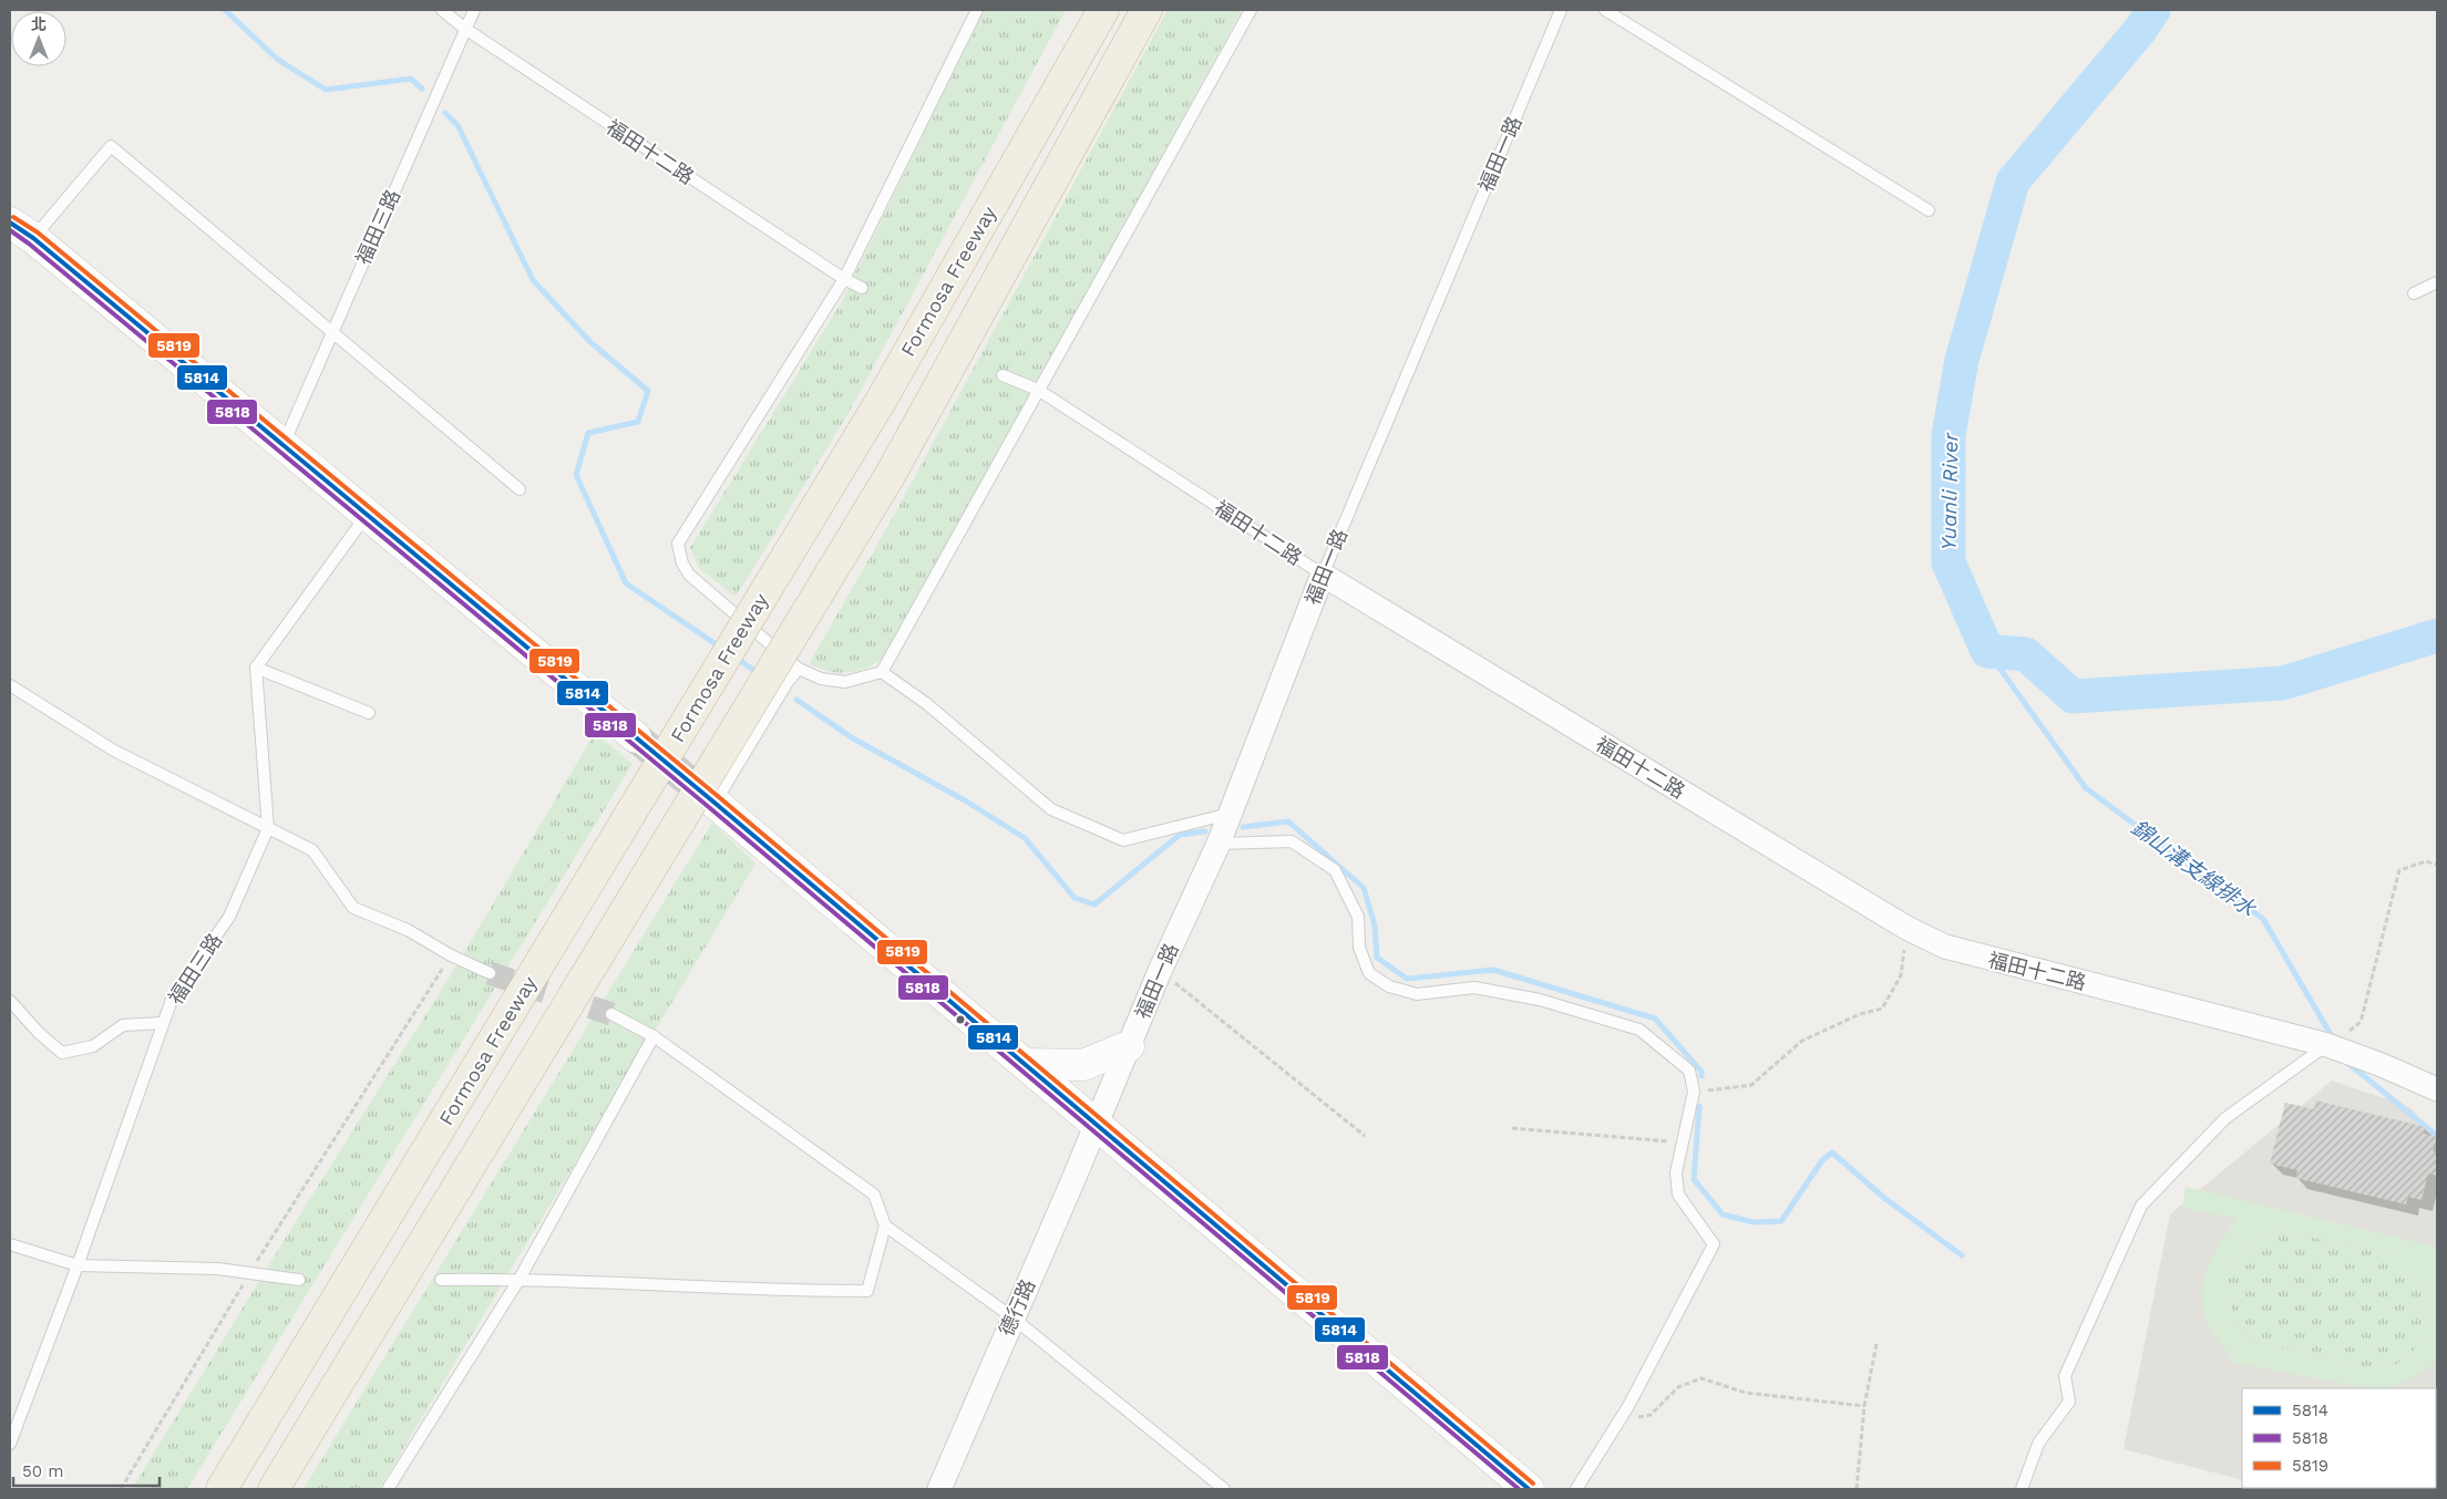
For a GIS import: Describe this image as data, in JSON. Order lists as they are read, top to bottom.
{
  "streets": {
    "highway": ["Formosa Freeway"],
    "street": ["福田十二路", "福田一路", "德行路"],
    "lane": ["福田三路"]
  },
  "crossings": [
    ["福田十二路", "福田一路"],
    ["福田十二路", "福田三路"],
    ["福田一路", "德行路"]
  ],
  "water": ["Yuanli River", "錦山溝支線排水"],
  "lines": ["transit line 5819", "transit line 5814", "transit line 5818"],
  "legend": ["5814", "5818", "5819"],
  "scale_bar": "50 m",
  "north": "top"
}
